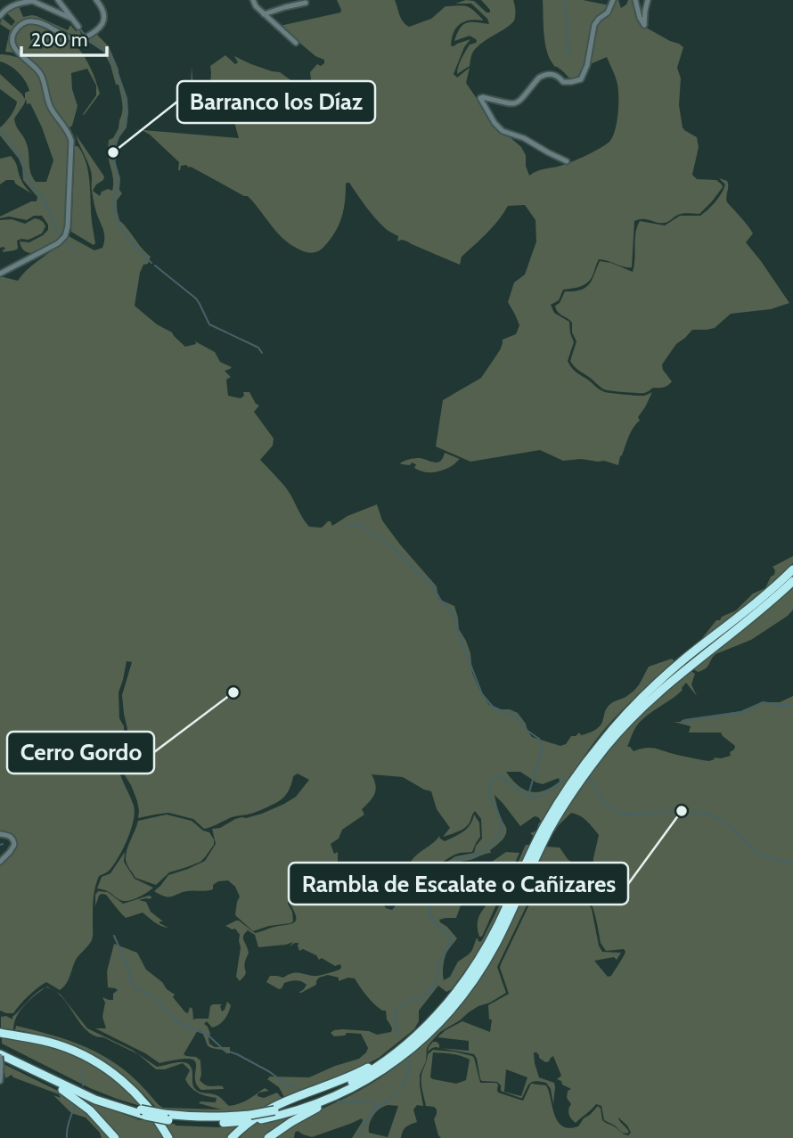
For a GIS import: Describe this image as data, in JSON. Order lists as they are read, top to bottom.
{
  "places": ["Barranco los Díaz", "Cerro Gordo", "Rambla de Escalate o Cañizares"],
  "scale_bar": "200 m"
}
